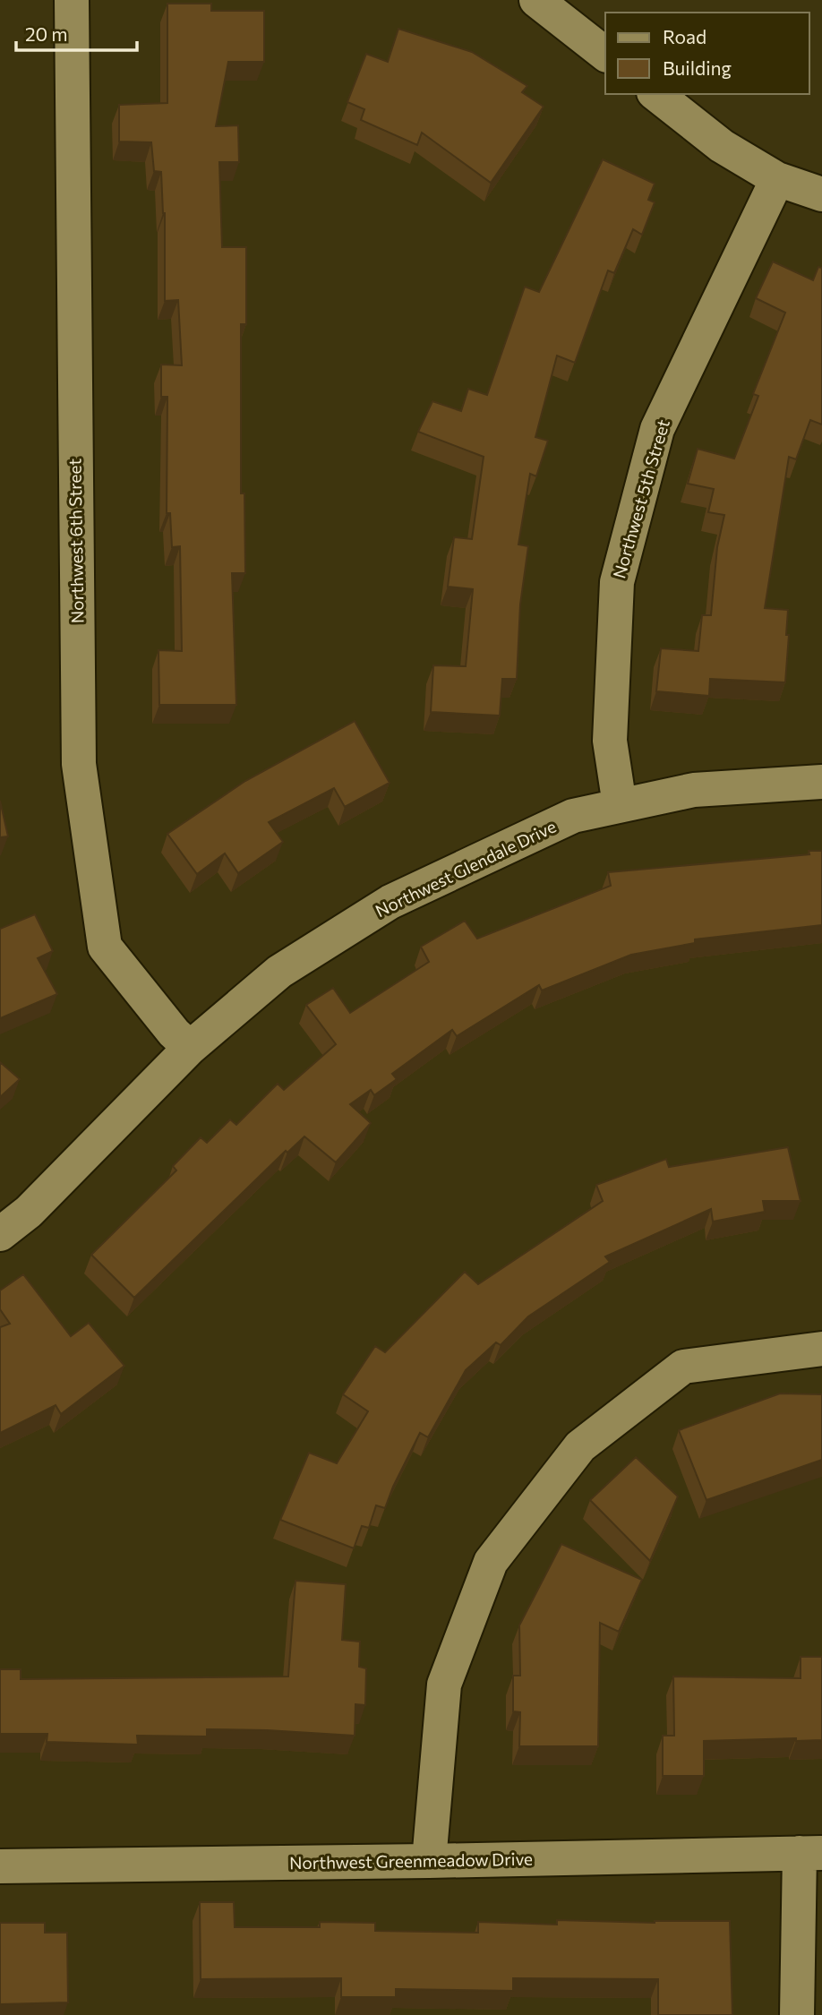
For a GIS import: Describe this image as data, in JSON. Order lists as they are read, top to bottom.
{
  "streets": {
    "street": [
      "Northwest 5th Street",
      "Northwest 6th Street",
      "Northwest Glendale Drive",
      "Northwest Greenmeadow Drive"
    ]
  },
  "crossings": [
    ["Northwest 5th Street", "Northwest Glendale Drive"],
    ["Northwest 6th Street", "Northwest Glendale Drive"]
  ],
  "legend": ["Road", "Building"],
  "scale_bar": "20 m"
}
